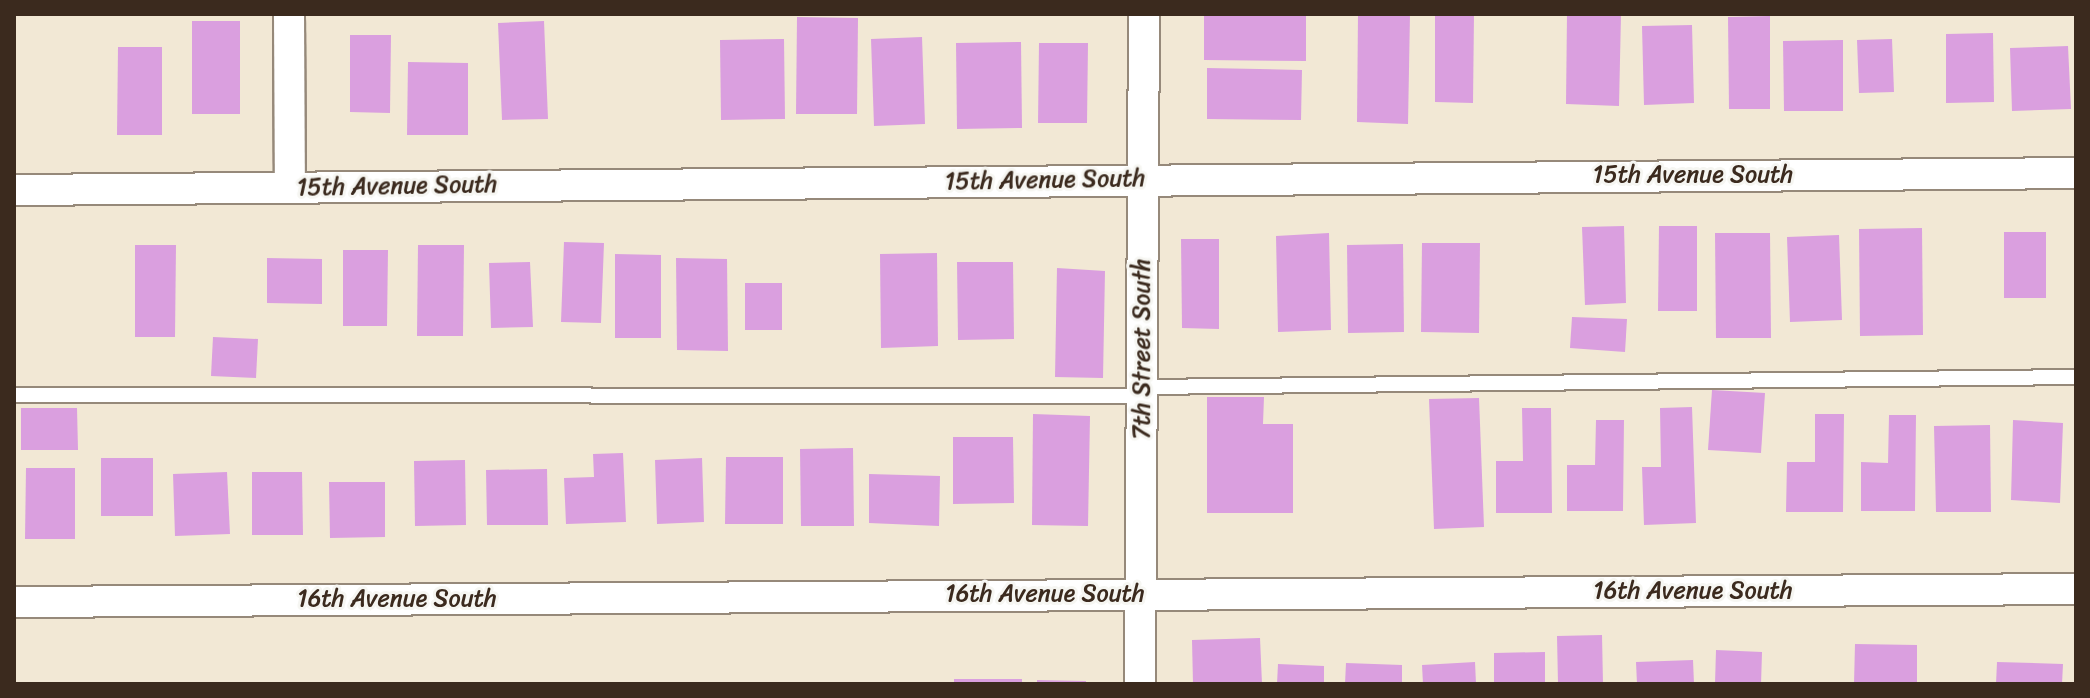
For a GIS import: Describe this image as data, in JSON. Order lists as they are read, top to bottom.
{
  "streets": {
    "street": ["15th Avenue South", "7th Street South", "16th Avenue South"]
  },
  "crossings": [
    ["15th Avenue South", "7th Street South"],
    ["7th Street South", "16th Avenue South"]
  ]
}
